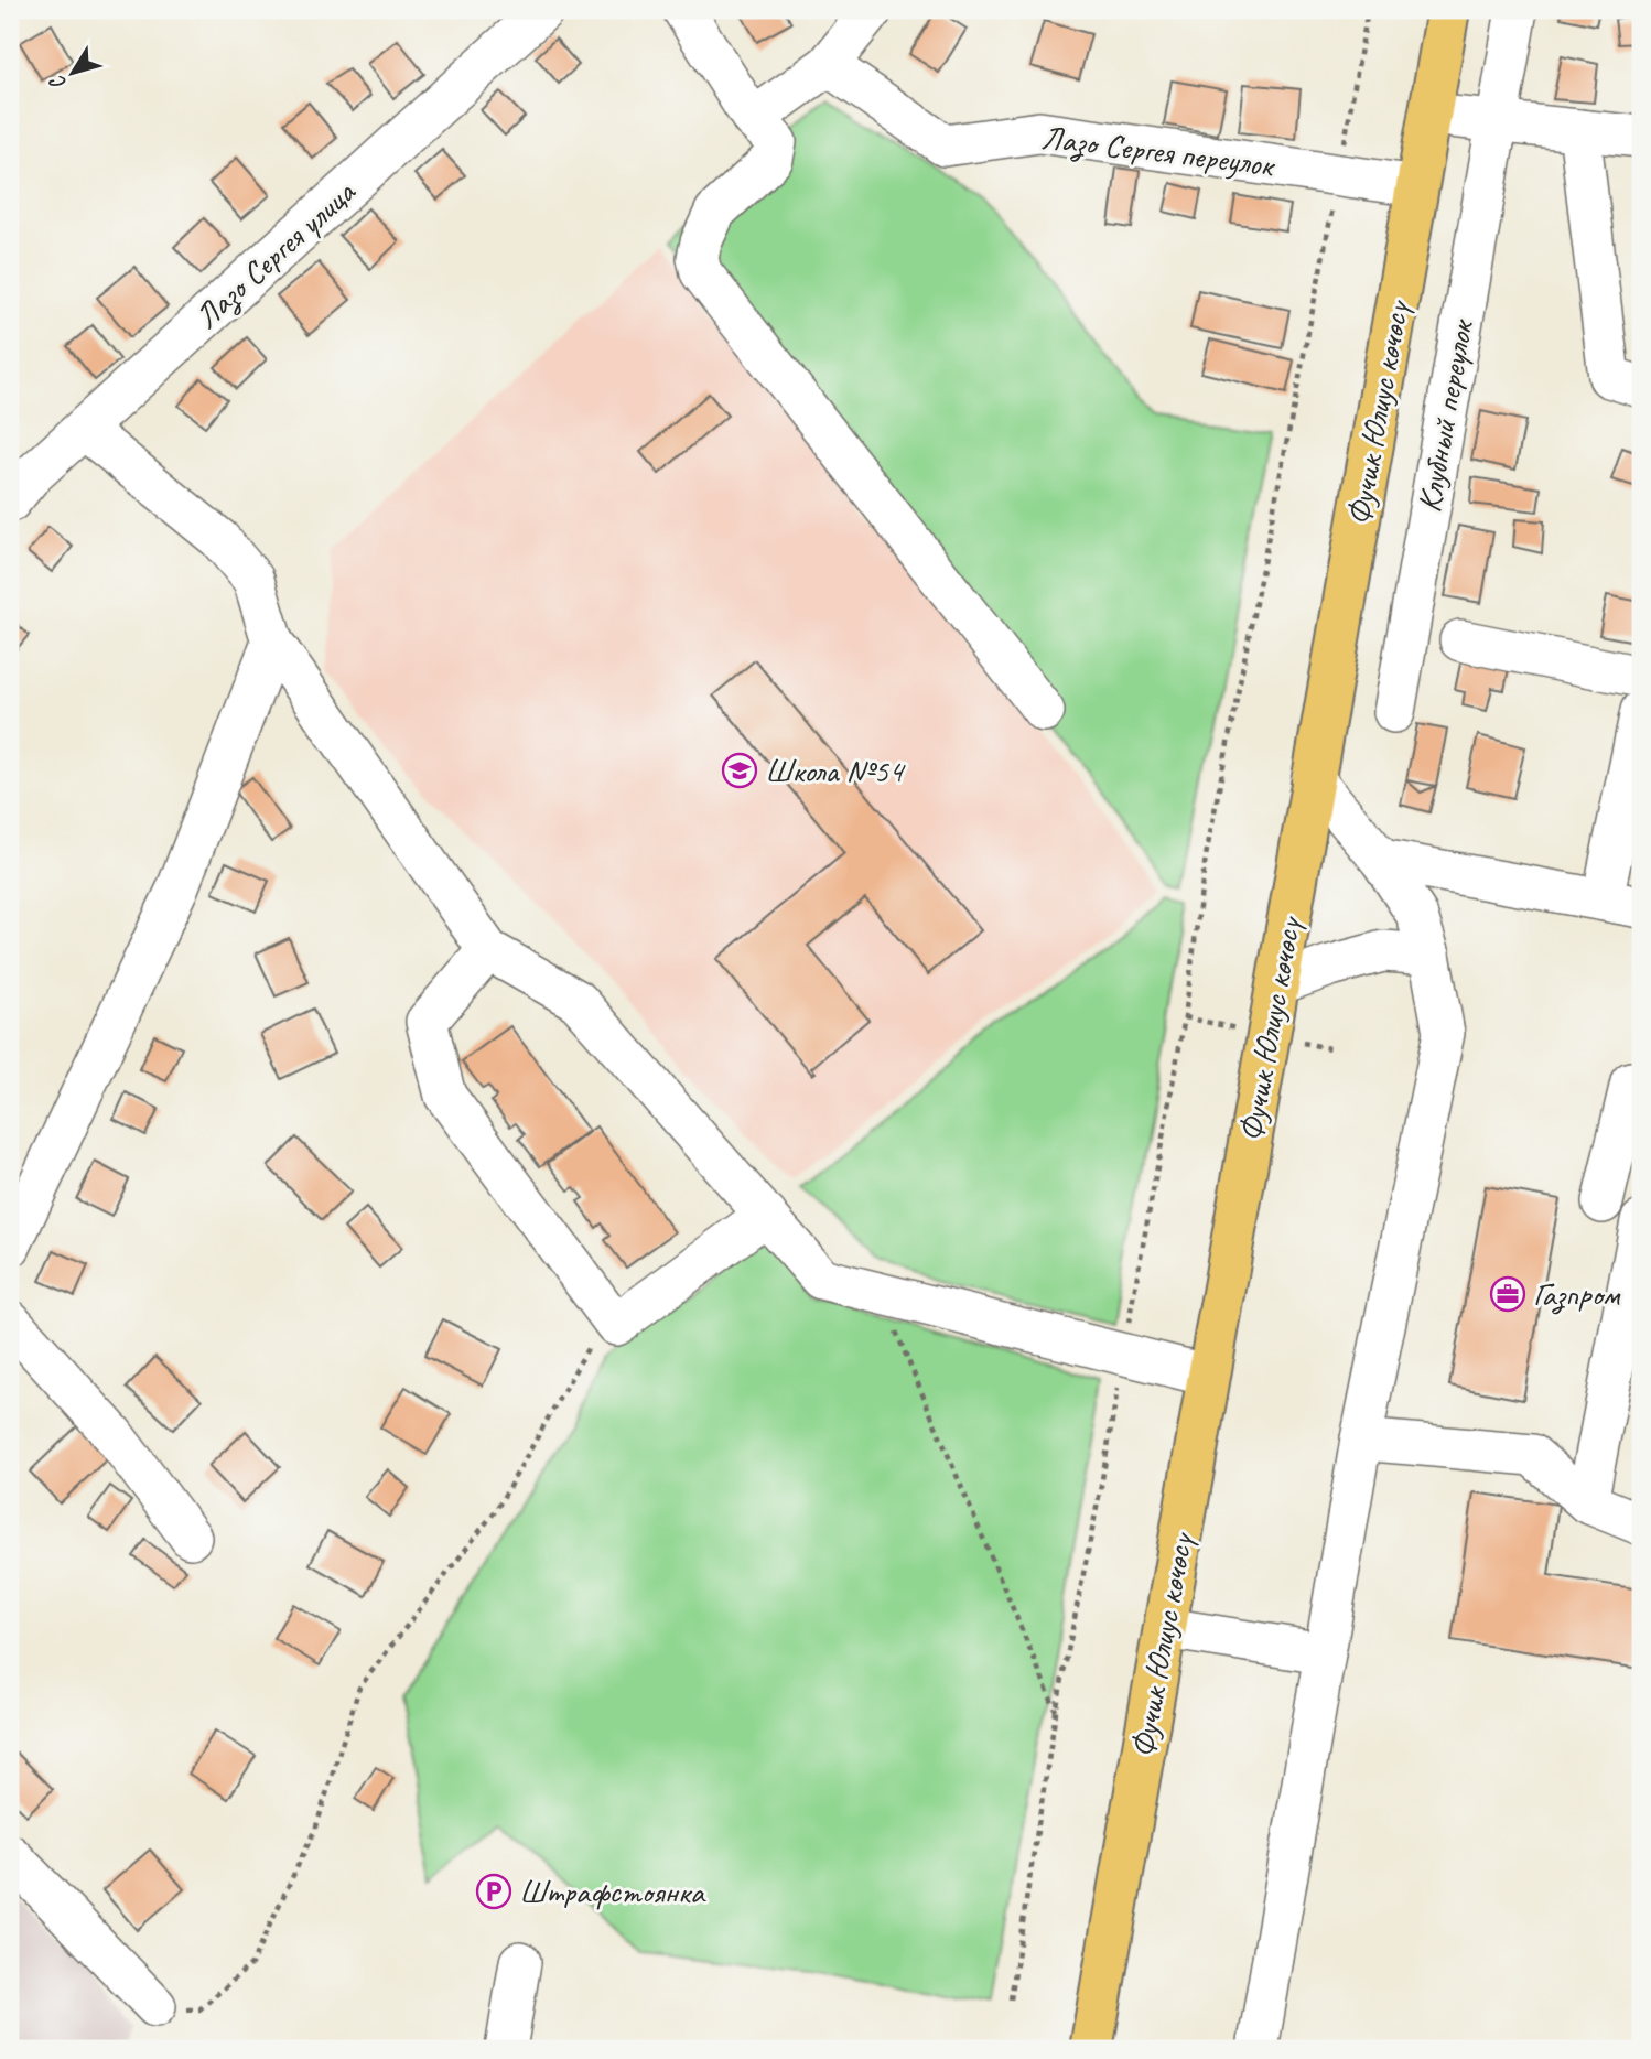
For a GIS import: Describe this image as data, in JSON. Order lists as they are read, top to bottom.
{
  "streets": {
    "main road": ["Фучик Юлиус көчөсү"],
    "street": ["Лазо Сергея переулок", "Лазо Сергея улица", "Клубный переулок"]
  },
  "crossings": [
    ["Лазо Сергея переулок", "Фучик Юлиус көчөсү"]
  ],
  "places": {
    "school or university": ["Школа №54"],
    "office": ["Газпром"],
    "parking": ["Штрафстоянка"]
  },
  "north": "bottom left"
}
